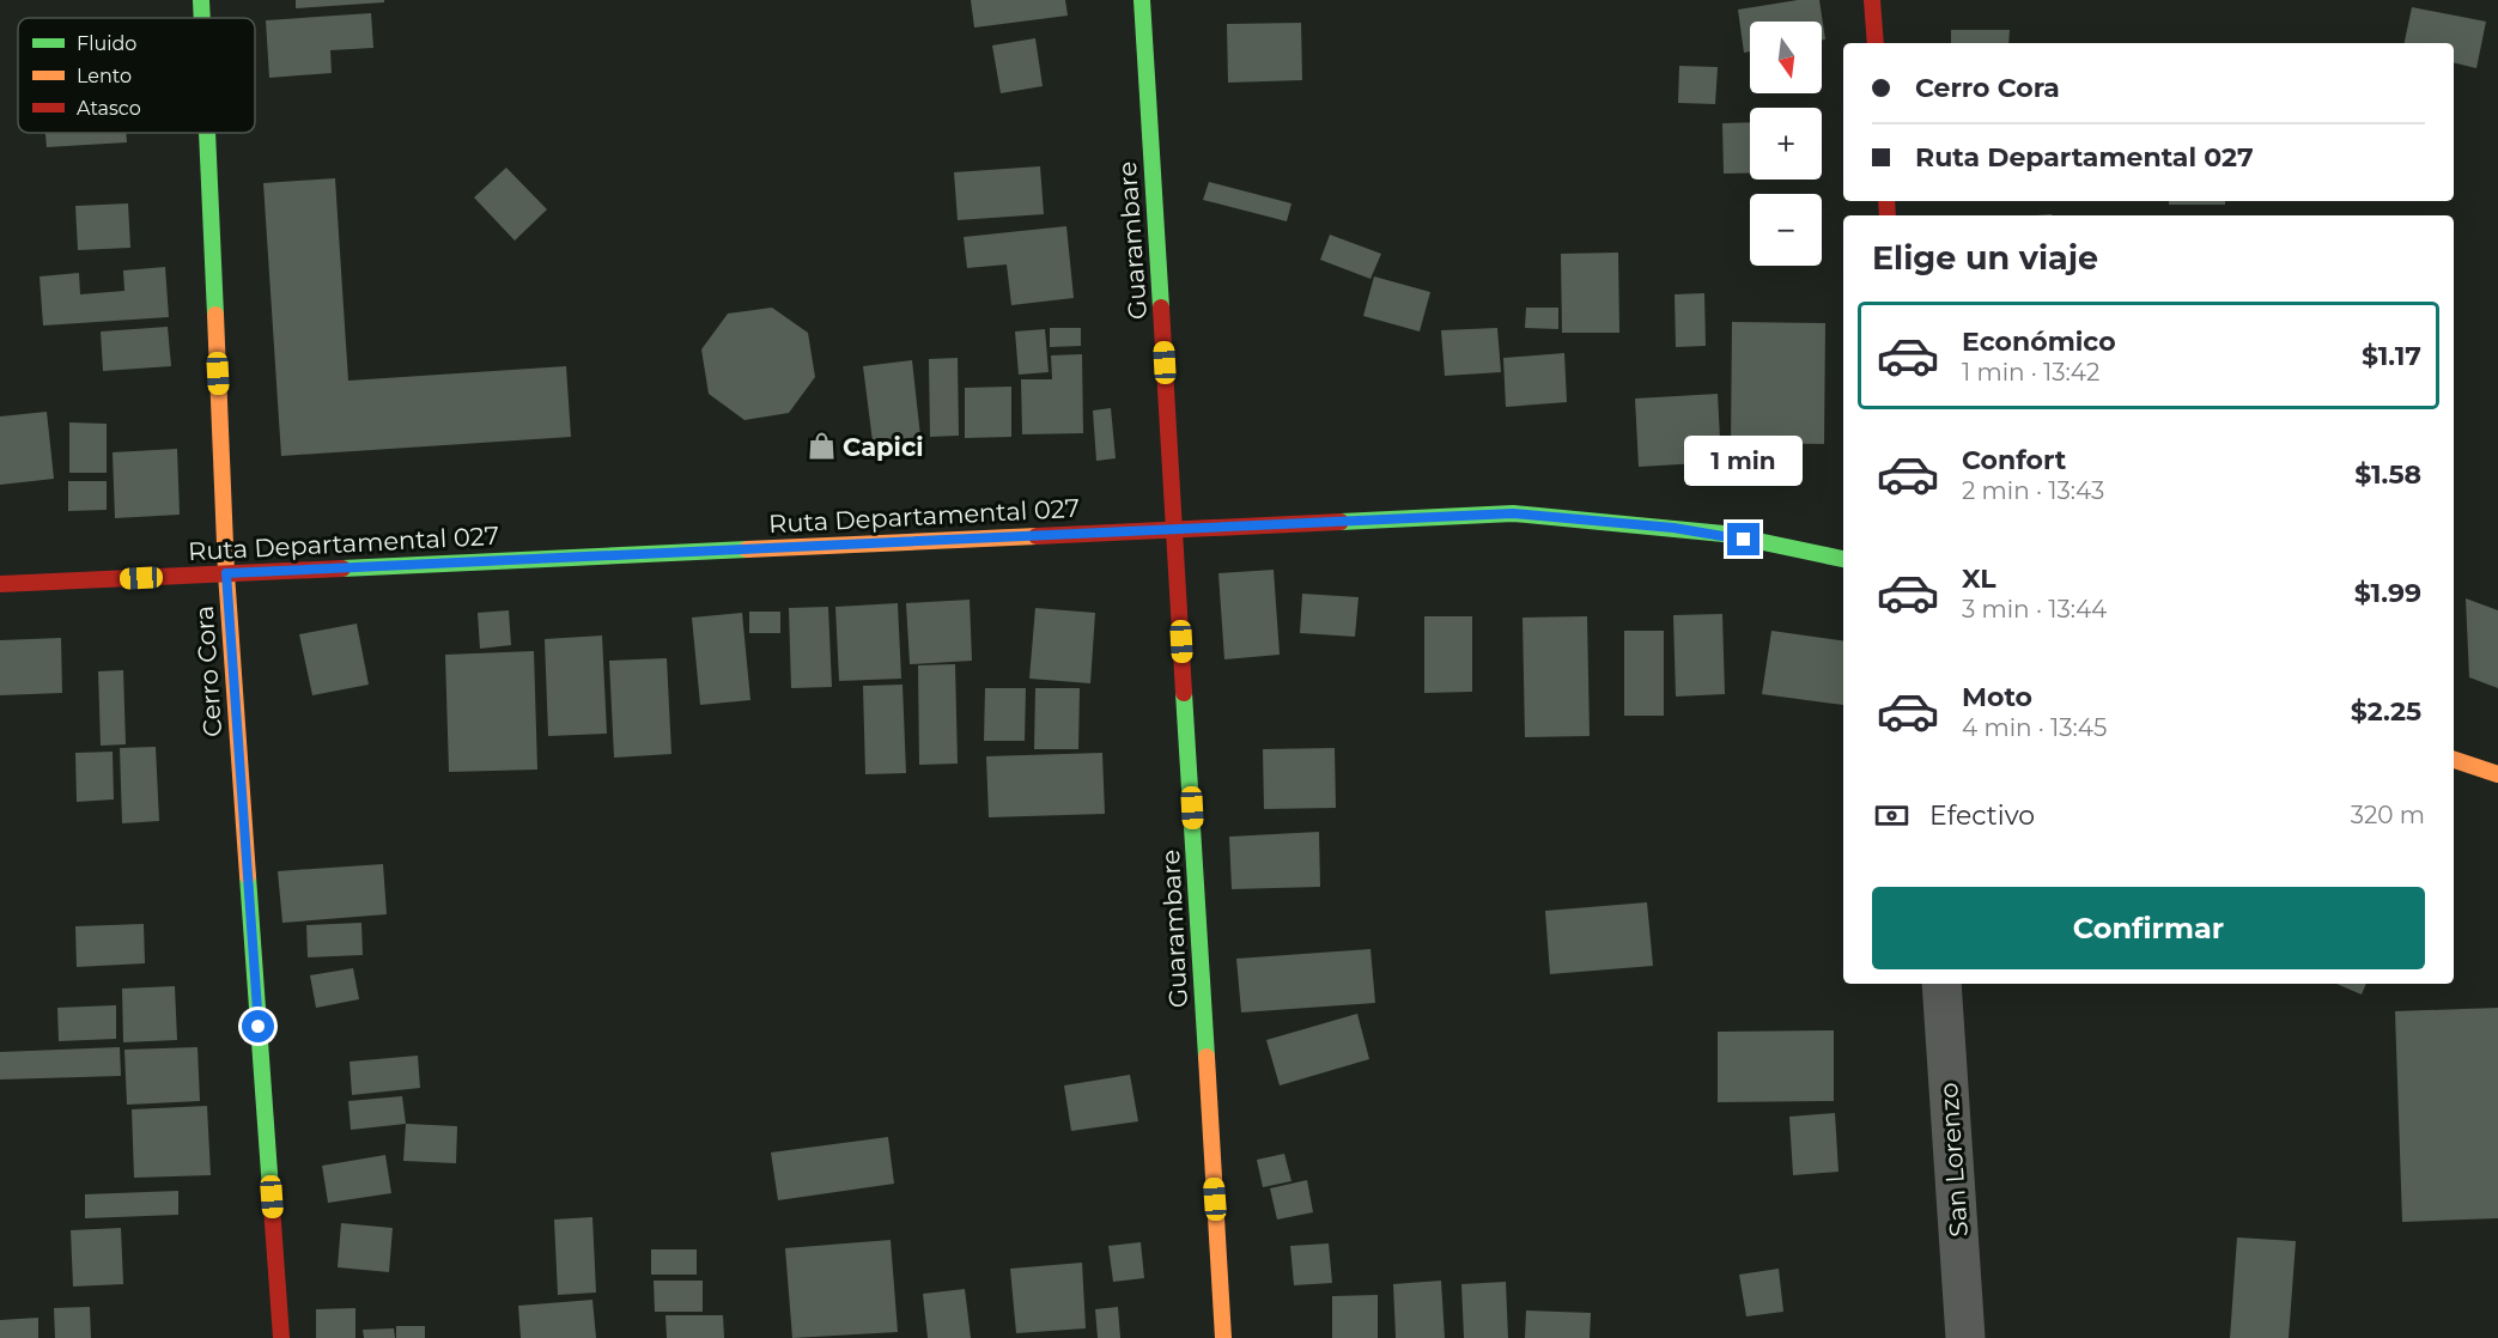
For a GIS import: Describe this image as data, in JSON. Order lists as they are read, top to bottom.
{
  "streets": {
    "street": [
      "Guarambare",
      "Ruta Departamental 027",
      "Cerro Cora",
      "San Lorenzo"
    ]
  },
  "crossings": [
    ["Guarambare", "Ruta Departamental 027"],
    ["Ruta Departamental 027", "Cerro Cora"]
  ],
  "places": {
    "shop": ["Capici"]
  },
  "legend": ["Fluido", "Lento", "Atasco"],
  "north": "bottom",
  "page": {
    "map_buttons": ["+", "−"],
    "banner": ["Cerro Cora", "Ruta Departamental 027"],
    "heading": "Elige un viaje",
    "list": [
      {
        "name": "Económico",
        "note": "1 min · 13:42",
        "value": "$1.17"
      },
      {
        "name": "Confort",
        "note": "2 min · 13:43",
        "value": "$1.58"
      },
      {
        "name": "XL",
        "note": "3 min · 13:44",
        "value": "$1.99"
      },
      {
        "name": "Moto",
        "note": "4 min · 13:45",
        "value": "$2.25"
      }
    ],
    "bubble": "1 min",
    "pay": ["Efectivo", "320 m"],
    "buttons": "Confirmar"
  }
}
